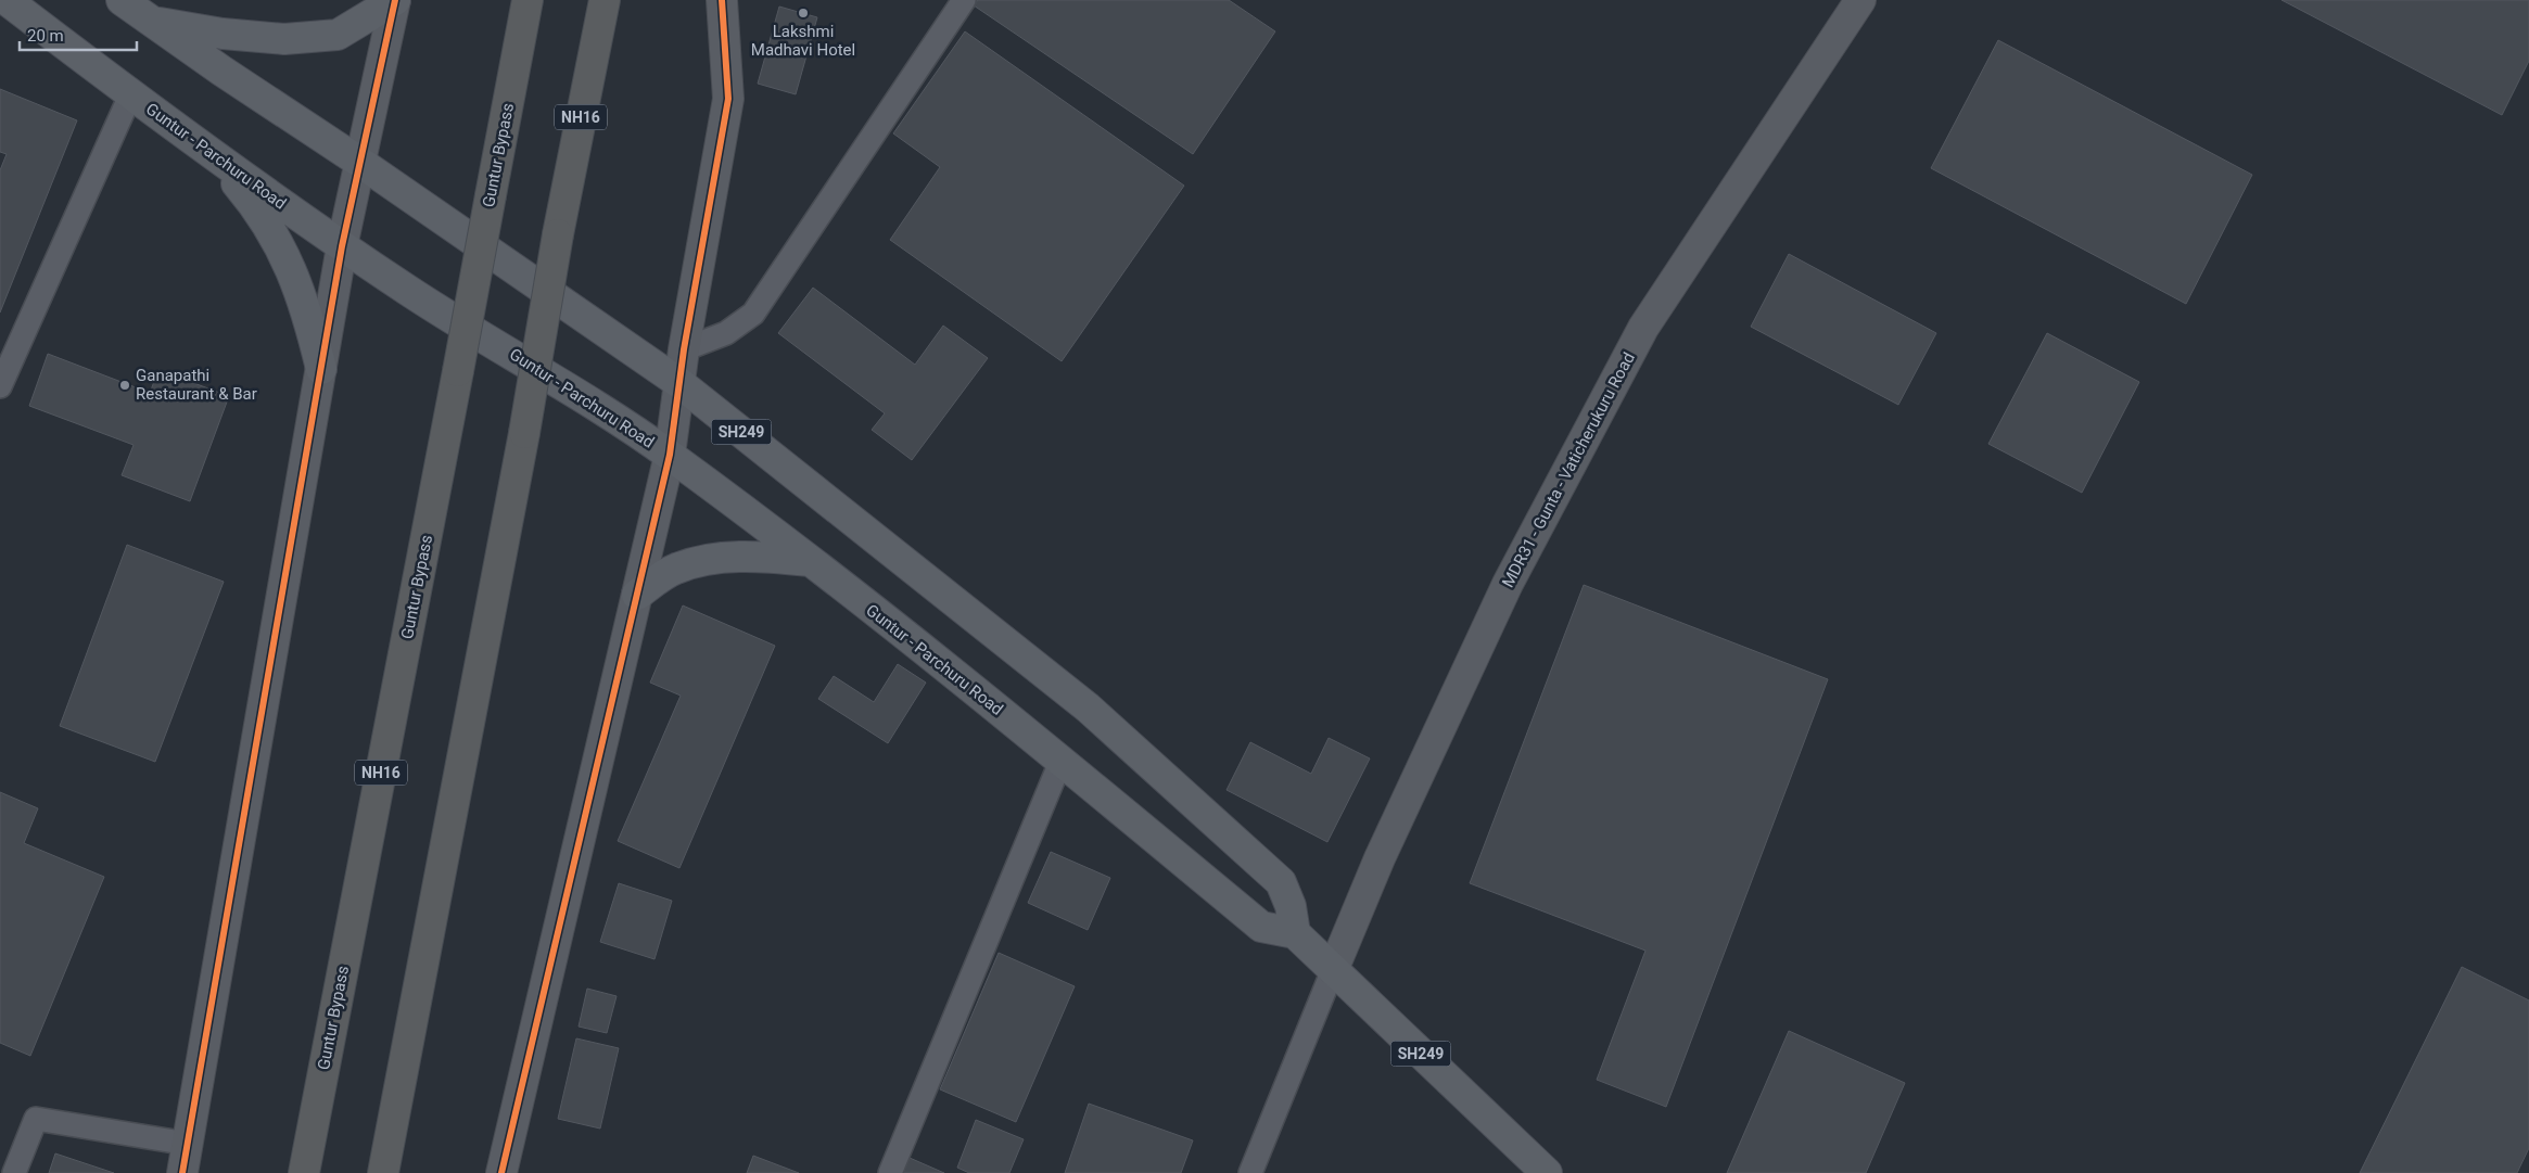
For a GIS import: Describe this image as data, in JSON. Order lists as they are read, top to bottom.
{
  "streets": {
    "highway": ["NH16", "Guntur Bypass"],
    "main road": ["Guntur - Parchuru Road", "SH249"],
    "street": ["MDR31 - Gunta - Vaticherukuru Road"]
  },
  "crossings": [
    ["Guntur - Parchuru Road", "SH249"],
    ["SH249", "MDR31 - Gunta - Vaticherukuru Road"]
  ],
  "places": ["Lakshmi Madhavi Hotel", "Ganapathi Restaurant & Bar"],
  "scale_bar": "20 m"
}
